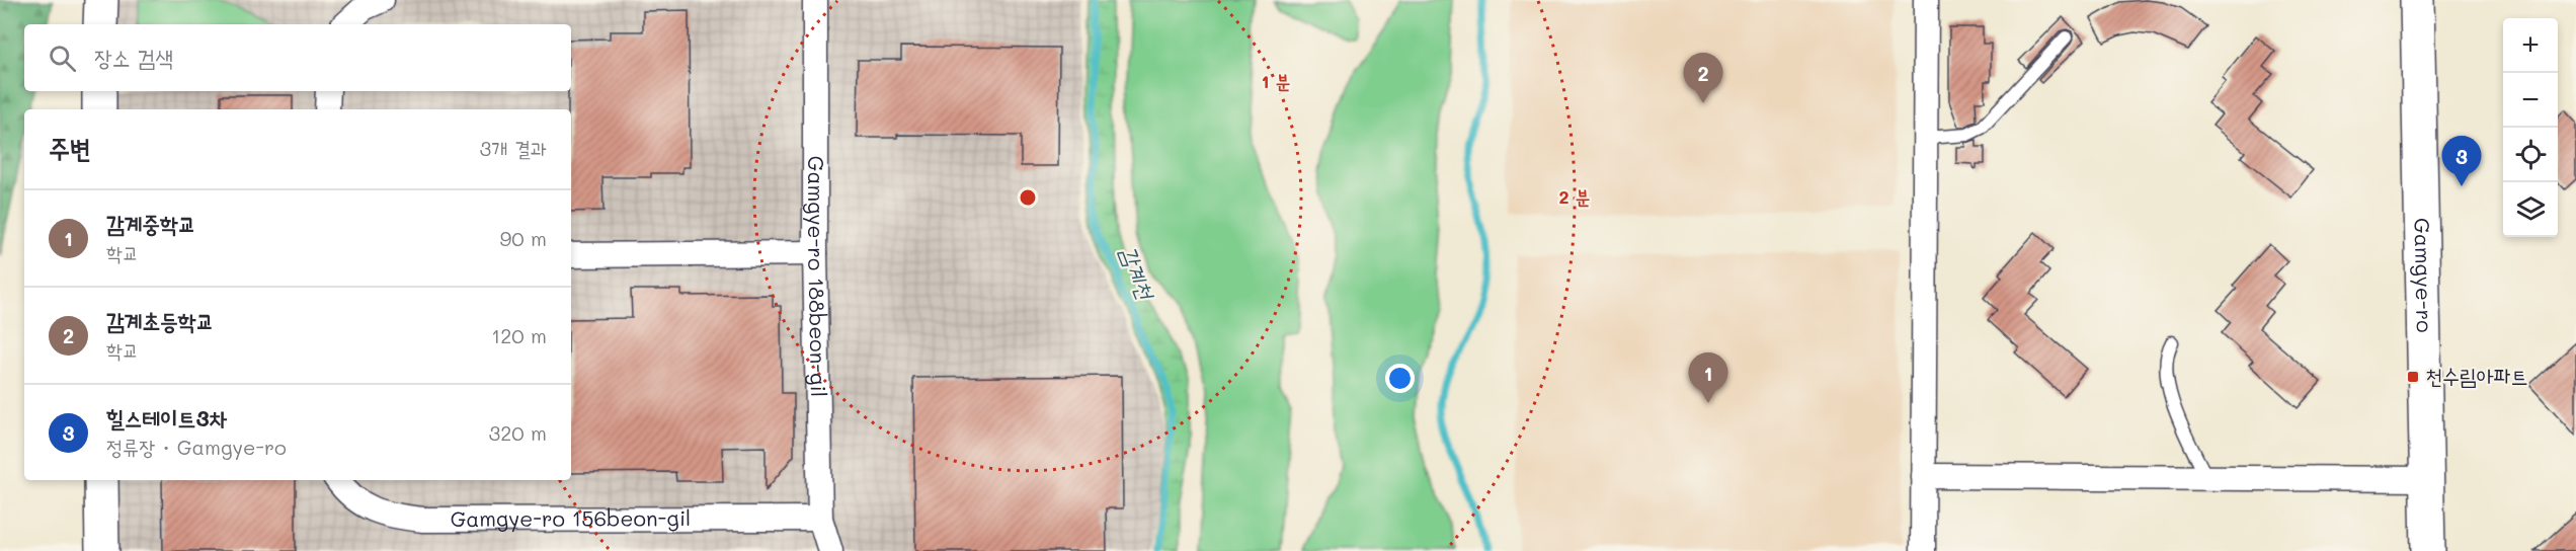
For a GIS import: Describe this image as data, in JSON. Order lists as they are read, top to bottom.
{
  "streets": {
    "main road": ["Gamgye-ro"],
    "street": ["Gamgye-ro 188beon-gil", "Gamgye-ro 156beon-gil"]
  },
  "crossings": [
    ["Gamgye-ro 188beon-gil", "Gamgye-ro 156beon-gil"]
  ],
  "water": ["감계천"],
  "places": {
    "transit": ["천수림아파트"]
  },
  "page": {
    "map_buttons": ["+", "−"],
    "search": "장소 검색",
    "pins": ["2", "3", "1"],
    "heading": ["주변", "3개 결과"],
    "list": [
      {
        "mark": "1",
        "name": "감계중학교",
        "note": "학교",
        "value": "90 m"
      },
      {
        "mark": "2",
        "name": "감계초등학교",
        "note": "학교",
        "value": "120 m"
      },
      {
        "mark": "3",
        "name": "힐스테이트3차",
        "note": "정류장 · Gamgye-ro",
        "value": "320 m"
      }
    ]
  },
  "rings": ["1 분", "2 분"]
}
